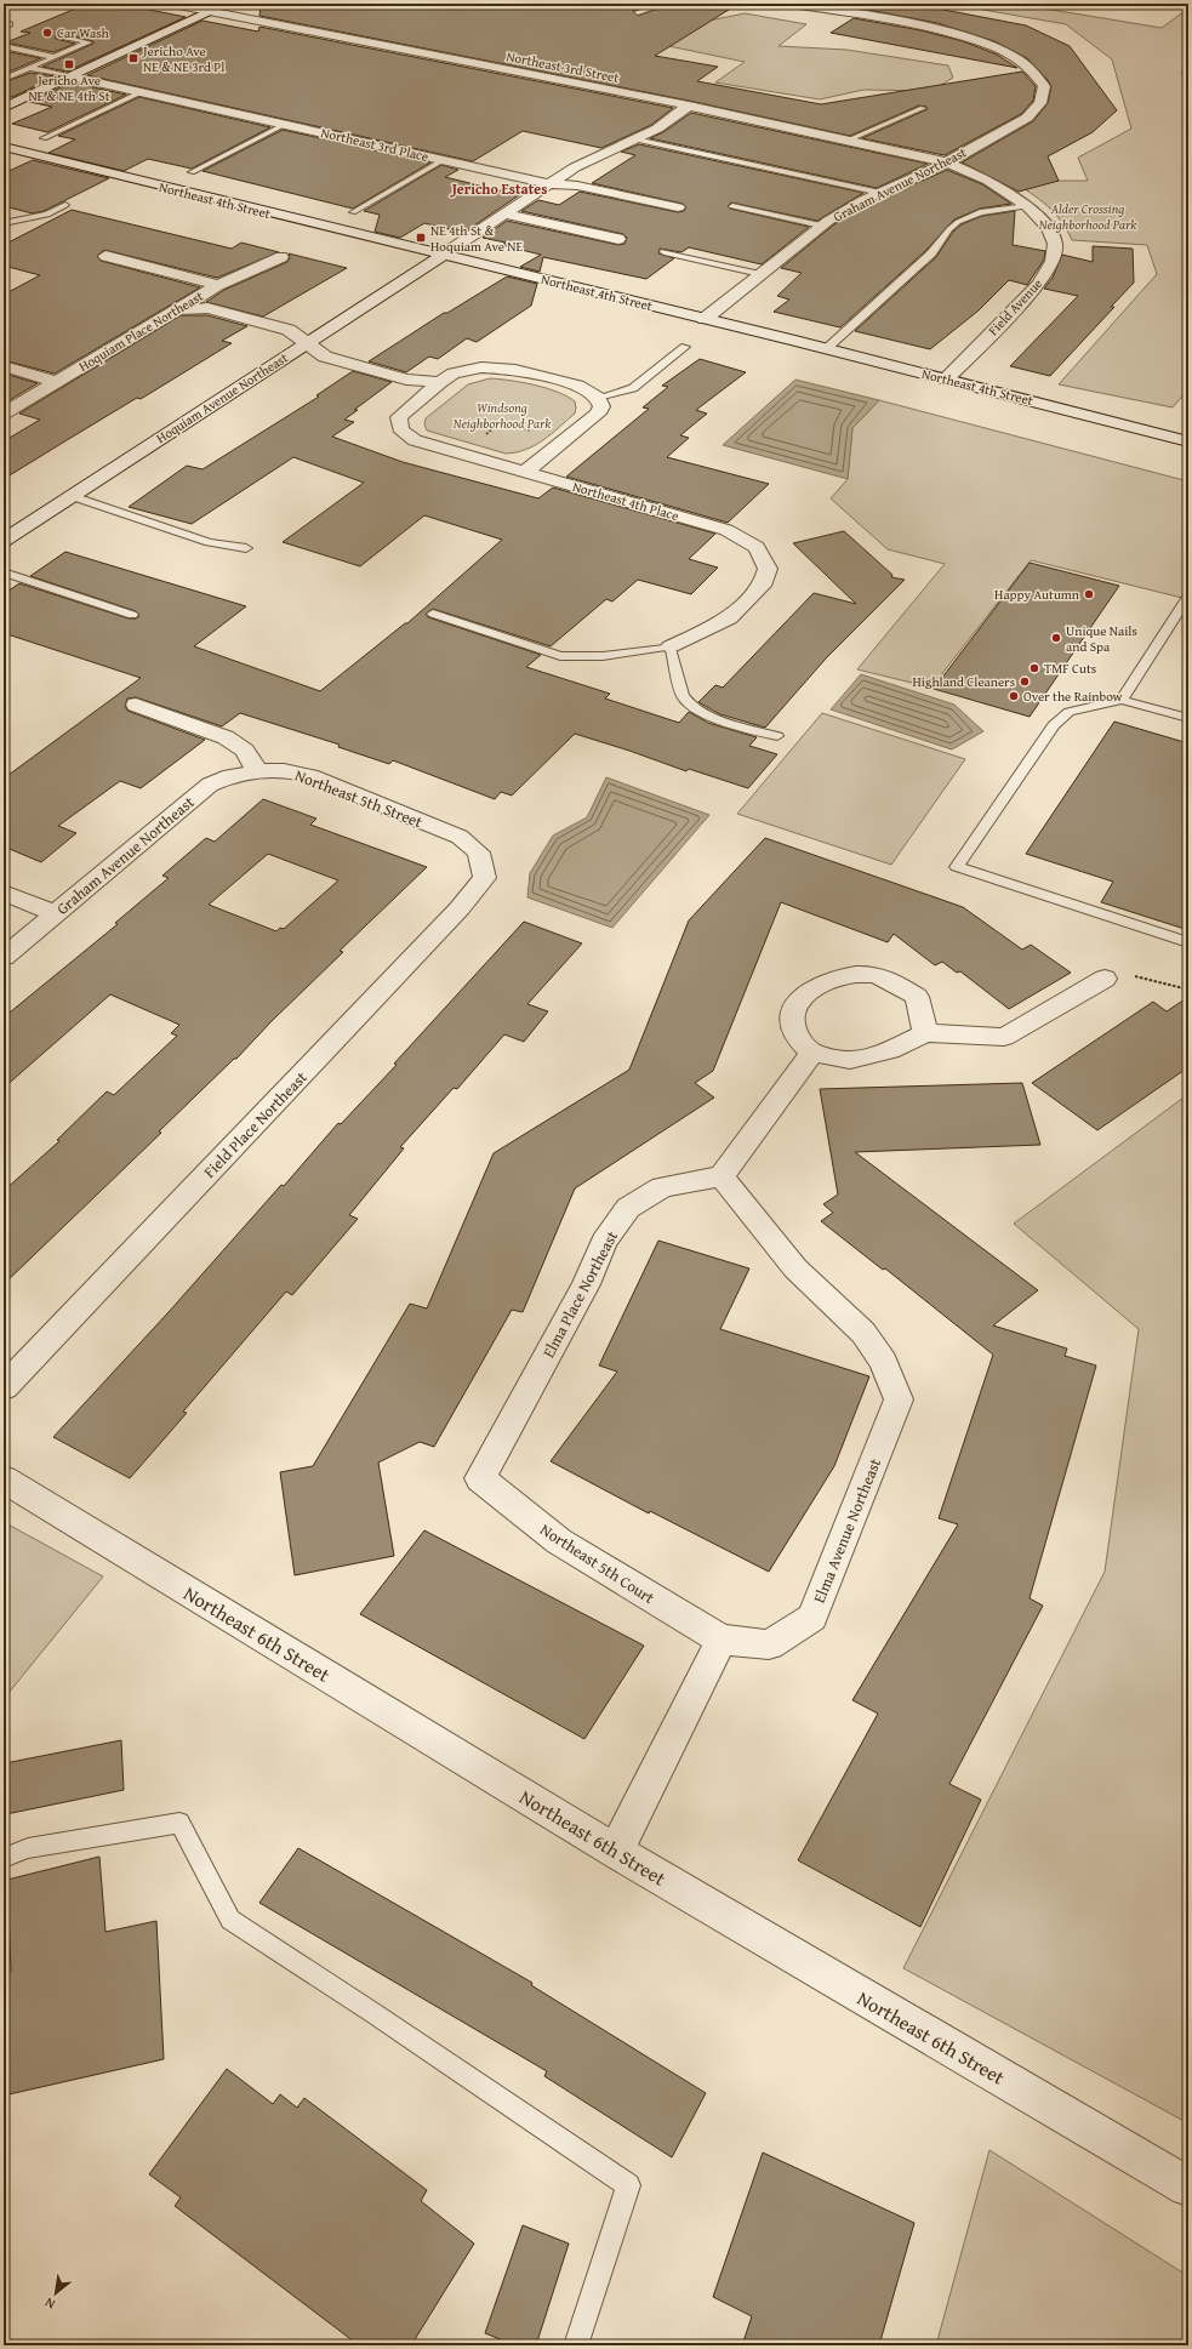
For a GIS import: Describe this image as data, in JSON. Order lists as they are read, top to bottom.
{
  "streets": {
    "street": [
      "Northeast 3rd Street",
      "Northeast 3rd Place",
      "Graham Avenue Northeast",
      "Northeast 4th Street",
      "Field Avenue",
      "Hoquiam Place Northeast",
      "Hoquiam Avenue Northeast",
      "Northeast 4th Place",
      "Northeast 5th Street",
      "Field Place Northeast",
      "Elma Place Northeast",
      "Elma Avenue Northeast",
      "Northeast 5th Court",
      "Northeast 6th Street"
    ]
  },
  "crossings": [
    ["Northeast 3rd Street", "Graham Avenue Northeast"],
    ["Northeast 3rd Street", "Field Avenue"],
    ["Northeast 3rd Street", "Hoquiam Avenue Northeast"],
    ["Northeast 3rd Place", "Hoquiam Avenue Northeast"],
    ["Graham Avenue Northeast", "Northeast 4th Street"],
    ["Graham Avenue Northeast", "Field Avenue"],
    ["Graham Avenue Northeast", "Northeast 5th Street"],
    ["Northeast 4th Street", "Field Avenue"],
    ["Northeast 4th Street", "Hoquiam Avenue Northeast"],
    ["Hoquiam Place Northeast", "Northeast 4th Place"],
    ["Hoquiam Avenue Northeast", "Northeast 4th Place"],
    ["Northeast 5th Street", "Field Place Northeast"],
    ["Elma Place Northeast", "Elma Avenue Northeast"],
    ["Elma Place Northeast", "Northeast 5th Court"],
    ["Elma Avenue Northeast", "Northeast 5th Court"]
  ],
  "districts": ["Jericho Estates"],
  "parks": ["Alder Crossing Neighborhood Park", "Windsong Neighborhood Park"],
  "places": {
    "other": [
      "Car Wash",
      "Happy Autumn",
      "Unique Nails and Spa",
      "TMF Cuts",
      "Highland Cleaners",
      "Over the Rainbow"
    ],
    "transit": ["Jericho Ave NE & NE 3rd Pl", "Jericho Ave NE & NE 4th St", "NE 4th St & Hoquiam Ave NE"]
  },
  "north": "bottom left"
}
